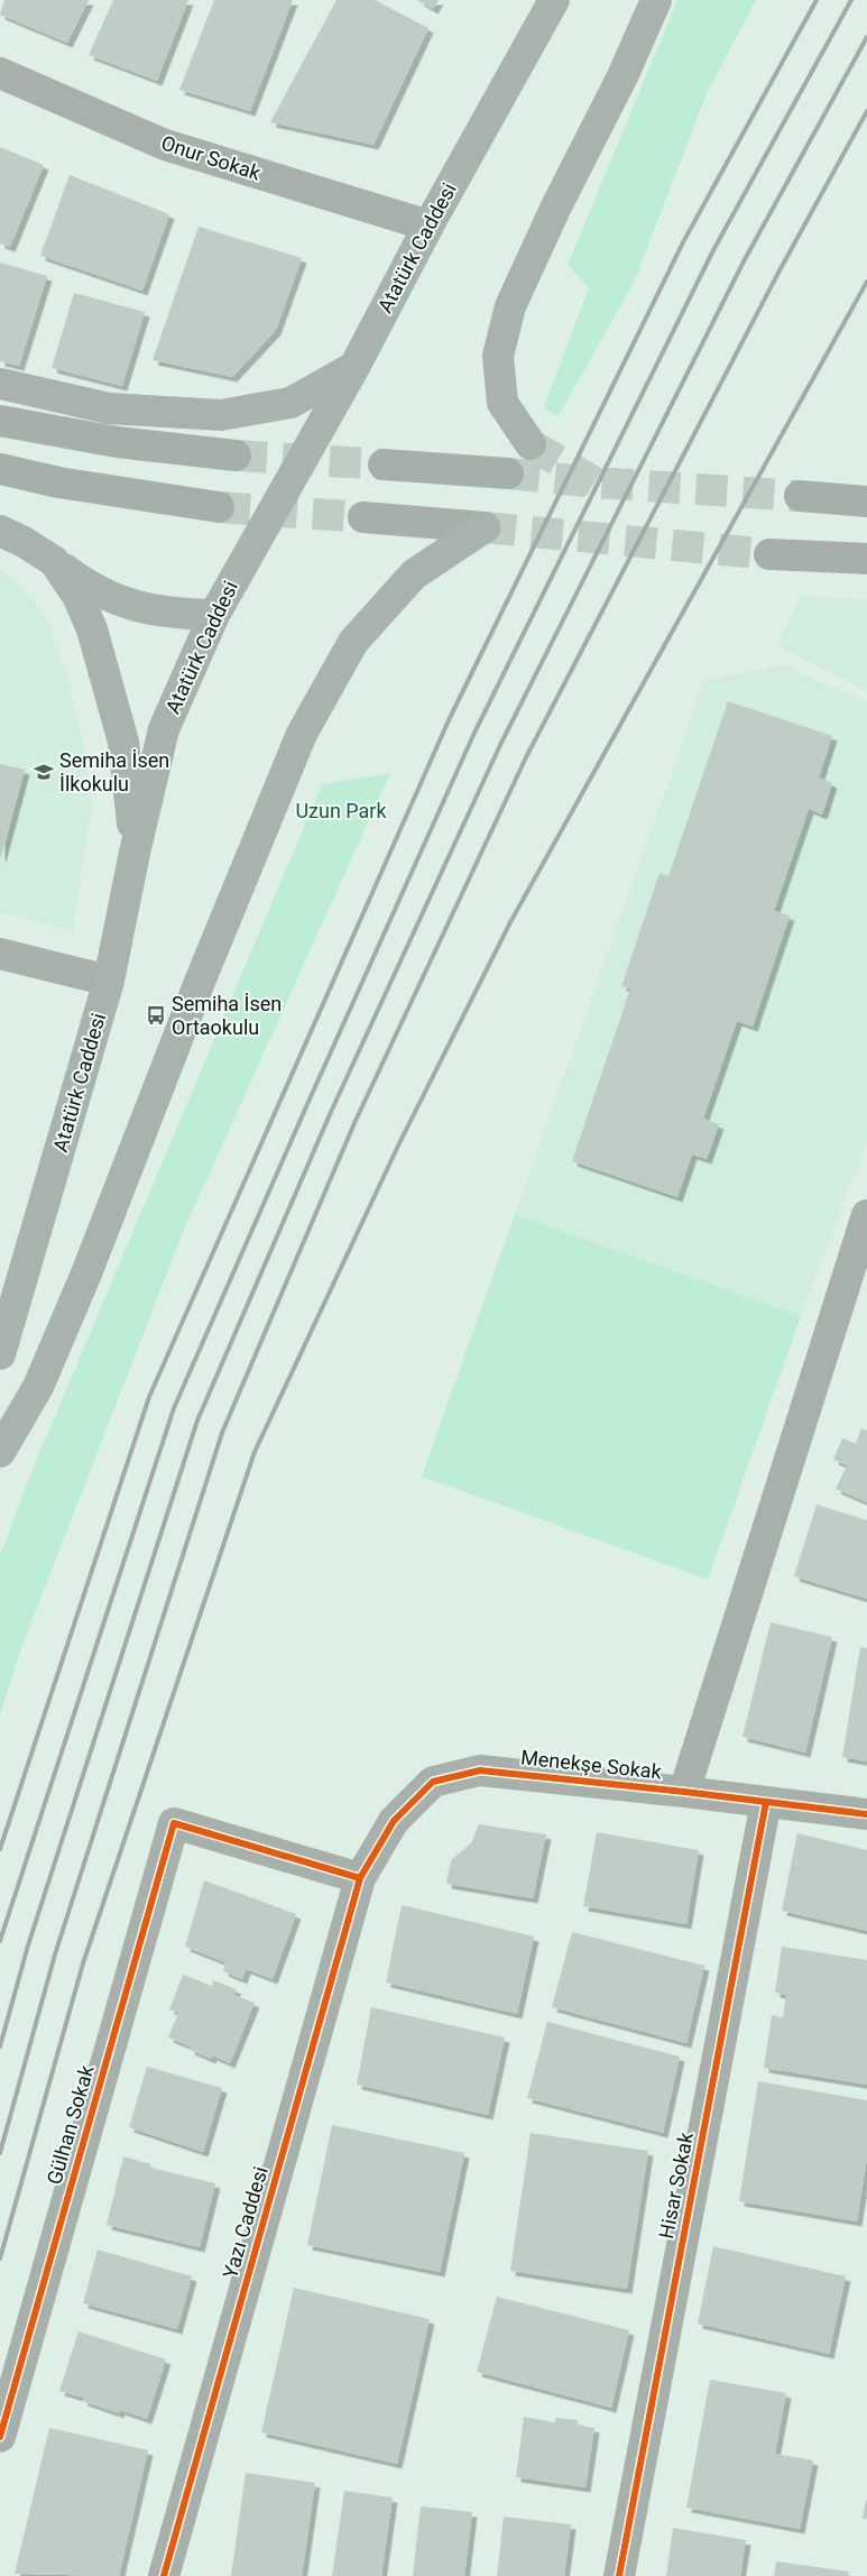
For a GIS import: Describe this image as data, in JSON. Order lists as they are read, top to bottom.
{
  "streets": {
    "main road": ["Atatürk Caddesi"],
    "street": [
      "Onur Sokak",
      "Menekşe Sokak",
      "Gülhan Sokak",
      "Hisar Sokak",
      "Yazı Caddesi"
    ]
  },
  "crossings": [
    ["Onur Sokak", "Atatürk Caddesi"],
    ["Menekşe Sokak", "Gülhan Sokak"],
    ["Menekşe Sokak", "Hisar Sokak"],
    ["Menekşe Sokak", "Yazı Caddesi"],
    ["Gülhan Sokak", "Yazı Caddesi"]
  ],
  "parks": ["Uzun Park"],
  "places": {
    "school or university": ["Semiha İsen İlkokulu"],
    "bus stop": ["Semiha İsen Ortaokulu"]
  }
}
